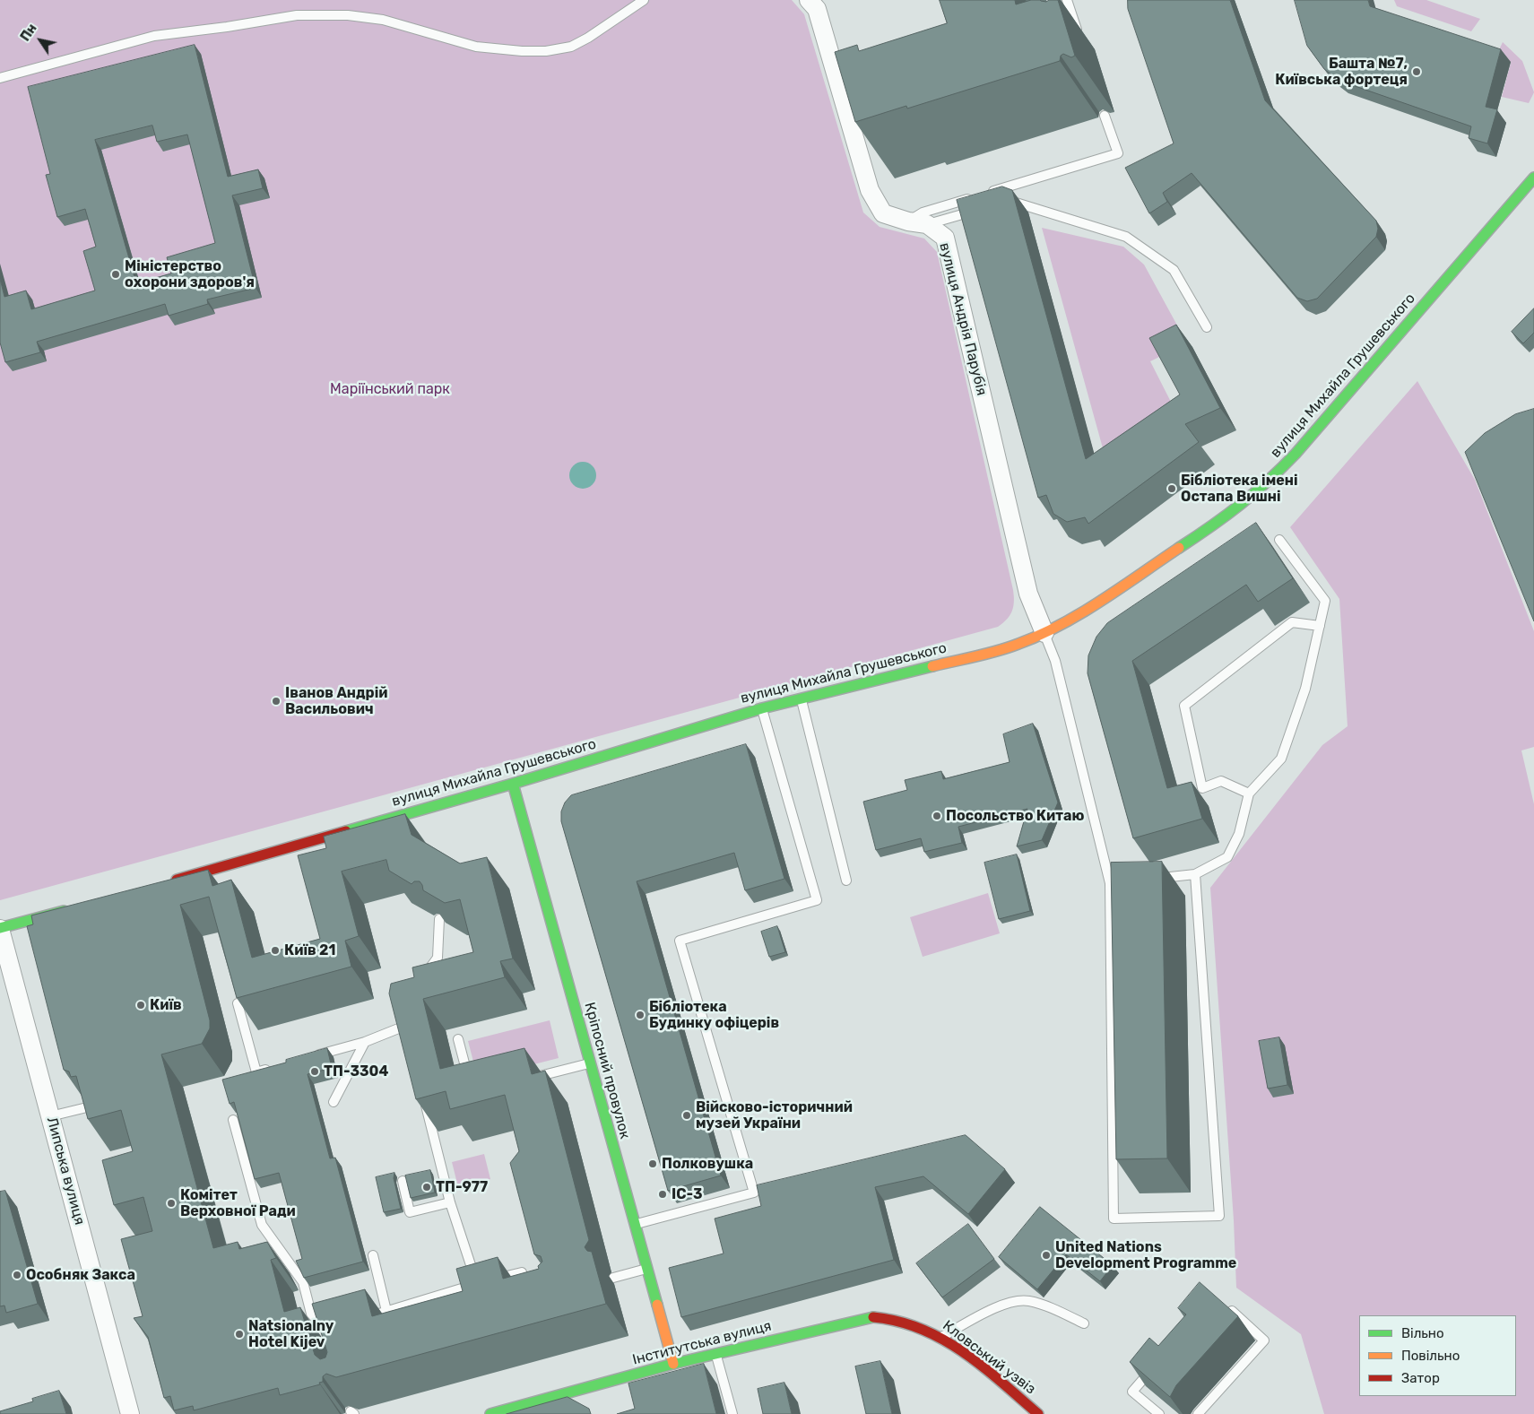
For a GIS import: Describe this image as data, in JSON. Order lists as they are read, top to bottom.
{
  "streets": {
    "main road": [
      "вулиця Михайла Грушевського",
      "Кріпосний провулок",
      "Інститутська вулиця",
      "Кловський узвіз"
    ],
    "street": ["вулиця Андрія Парубія", "Липська вулиця"]
  },
  "crossings": [
    ["вулиця Андрія Парубія", "вулиця Михайла Грушевського"],
    ["вулиця Михайла Грушевського", "Кріпосний провулок"],
    ["Кріпосний провулок", "Інститутська вулиця"],
    ["Інститутська вулиця", "Кловський узвіз"]
  ],
  "parks": ["Маріїнський парк"],
  "places": [
    "Башта №7, Київська фортеця",
    "Міністерство охорони здоров'я",
    "Бібліотека імені Остапа Вишні",
    "Іванов Андрій Васильович",
    "Посольство Китаю",
    "Київ 21",
    "Київ",
    "Бібліотека Будинку офіцерів",
    "ТП-3304",
    "Війсково-історичний музей України",
    "Полковушка",
    "ТП-977",
    "ІС-3",
    "Комітет Верховної Ради",
    "United Nations Development Programme",
    "Особняк Закса",
    "Natsionalny Hotel Kijev"
  ],
  "legend": ["Вільно", "Повільно", "Затор"],
  "north": "top left"
}
